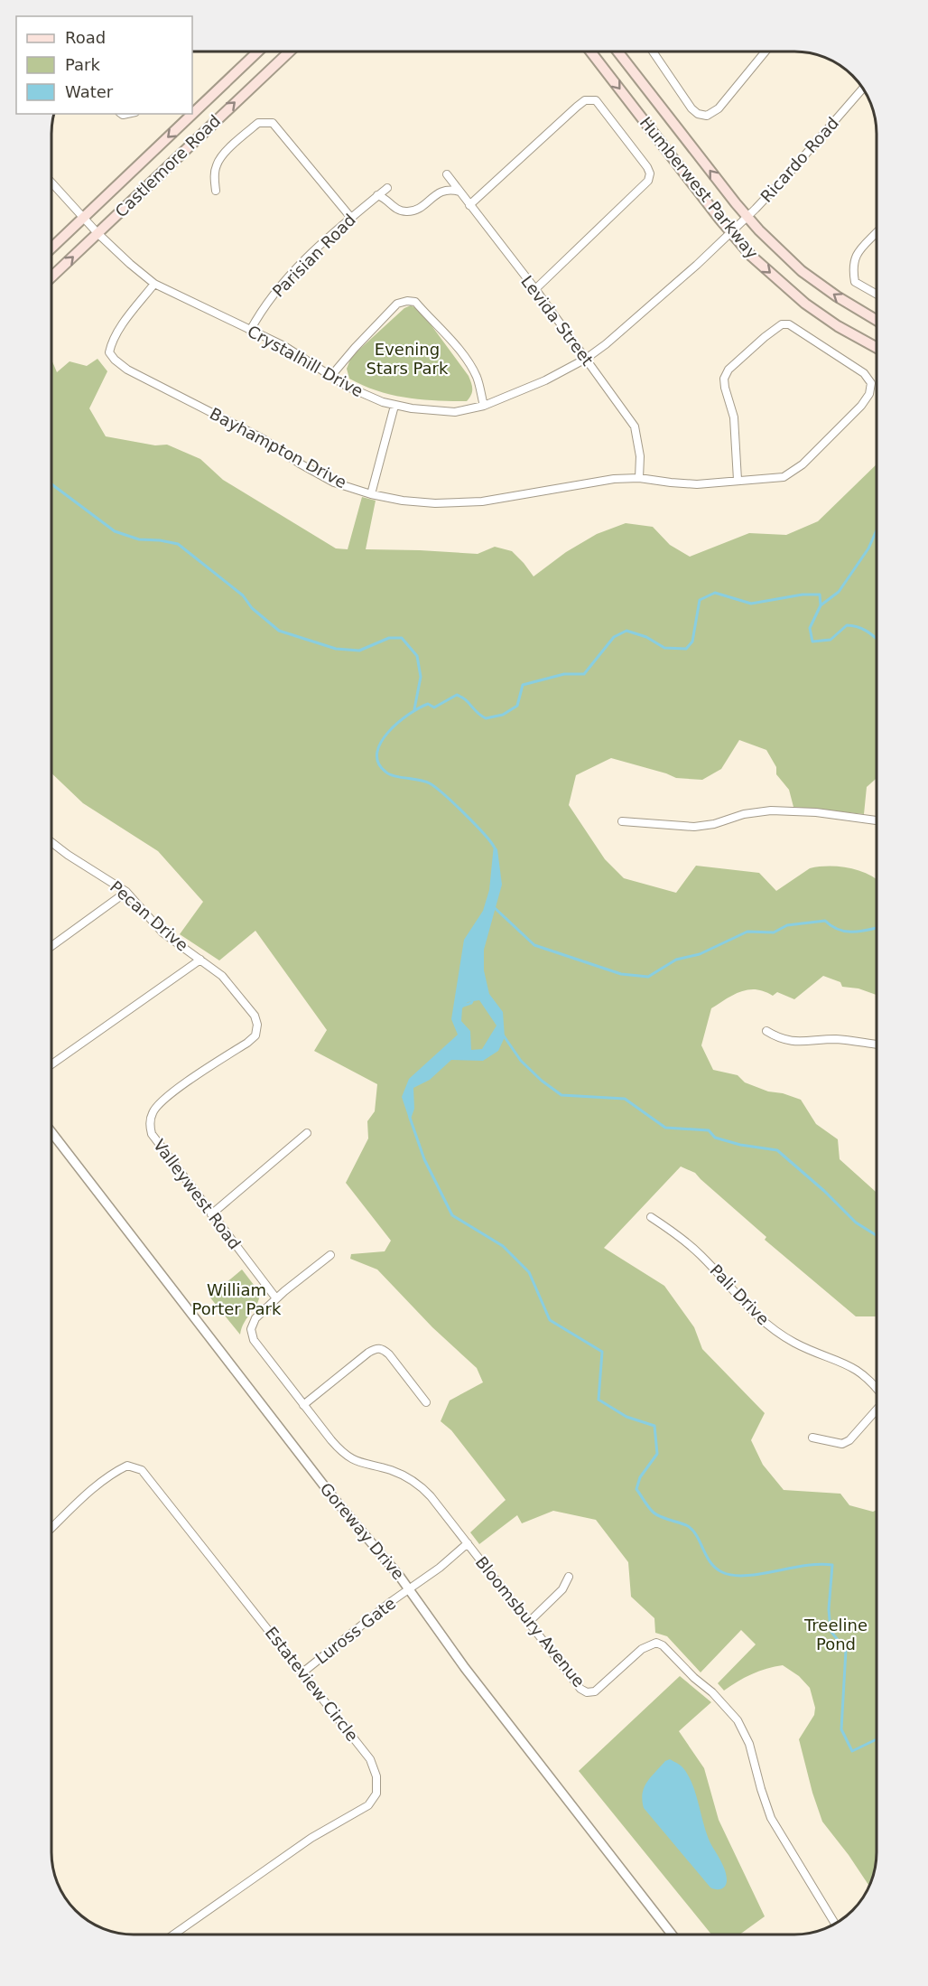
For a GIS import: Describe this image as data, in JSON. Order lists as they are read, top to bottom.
{
  "streets": {
    "main road": ["Castlemore Road", "Humberwest Parkway"],
    "street": [
      "Ricardo Road",
      "Parisian Road",
      "Levida Street",
      "Crystalhill Drive",
      "Bayhampton Drive",
      "Pecan Drive",
      "Valleywest Road",
      "Pali Drive",
      "Goreway Drive",
      "Bloomsbury Avenue",
      "Luross Gate",
      "Estateview Circle"
    ]
  },
  "crossings": [
    ["Ricardo Road", "Humberwest Parkway"],
    ["Ricardo Road", "Crystalhill Drive"],
    ["Castlemore Road", "Crystalhill Drive"],
    ["Humberwest Parkway", "Crystalhill Drive"],
    ["Parisian Road", "Crystalhill Drive"],
    ["Levida Street", "Crystalhill Drive"],
    ["Levida Street", "Bayhampton Drive"],
    ["Crystalhill Drive", "Bayhampton Drive"],
    ["Pecan Drive", "Valleywest Road"],
    ["Valleywest Road", "Bloomsbury Avenue"],
    ["Goreway Drive", "Luross Gate"],
    ["Bloomsbury Avenue", "Luross Gate"],
    ["Luross Gate", "Estateview Circle"]
  ],
  "parks": ["Evening Stars Park", "William Porter Park", "Treeline Pond"],
  "legend": ["Road", "Park", "Water"]
}
